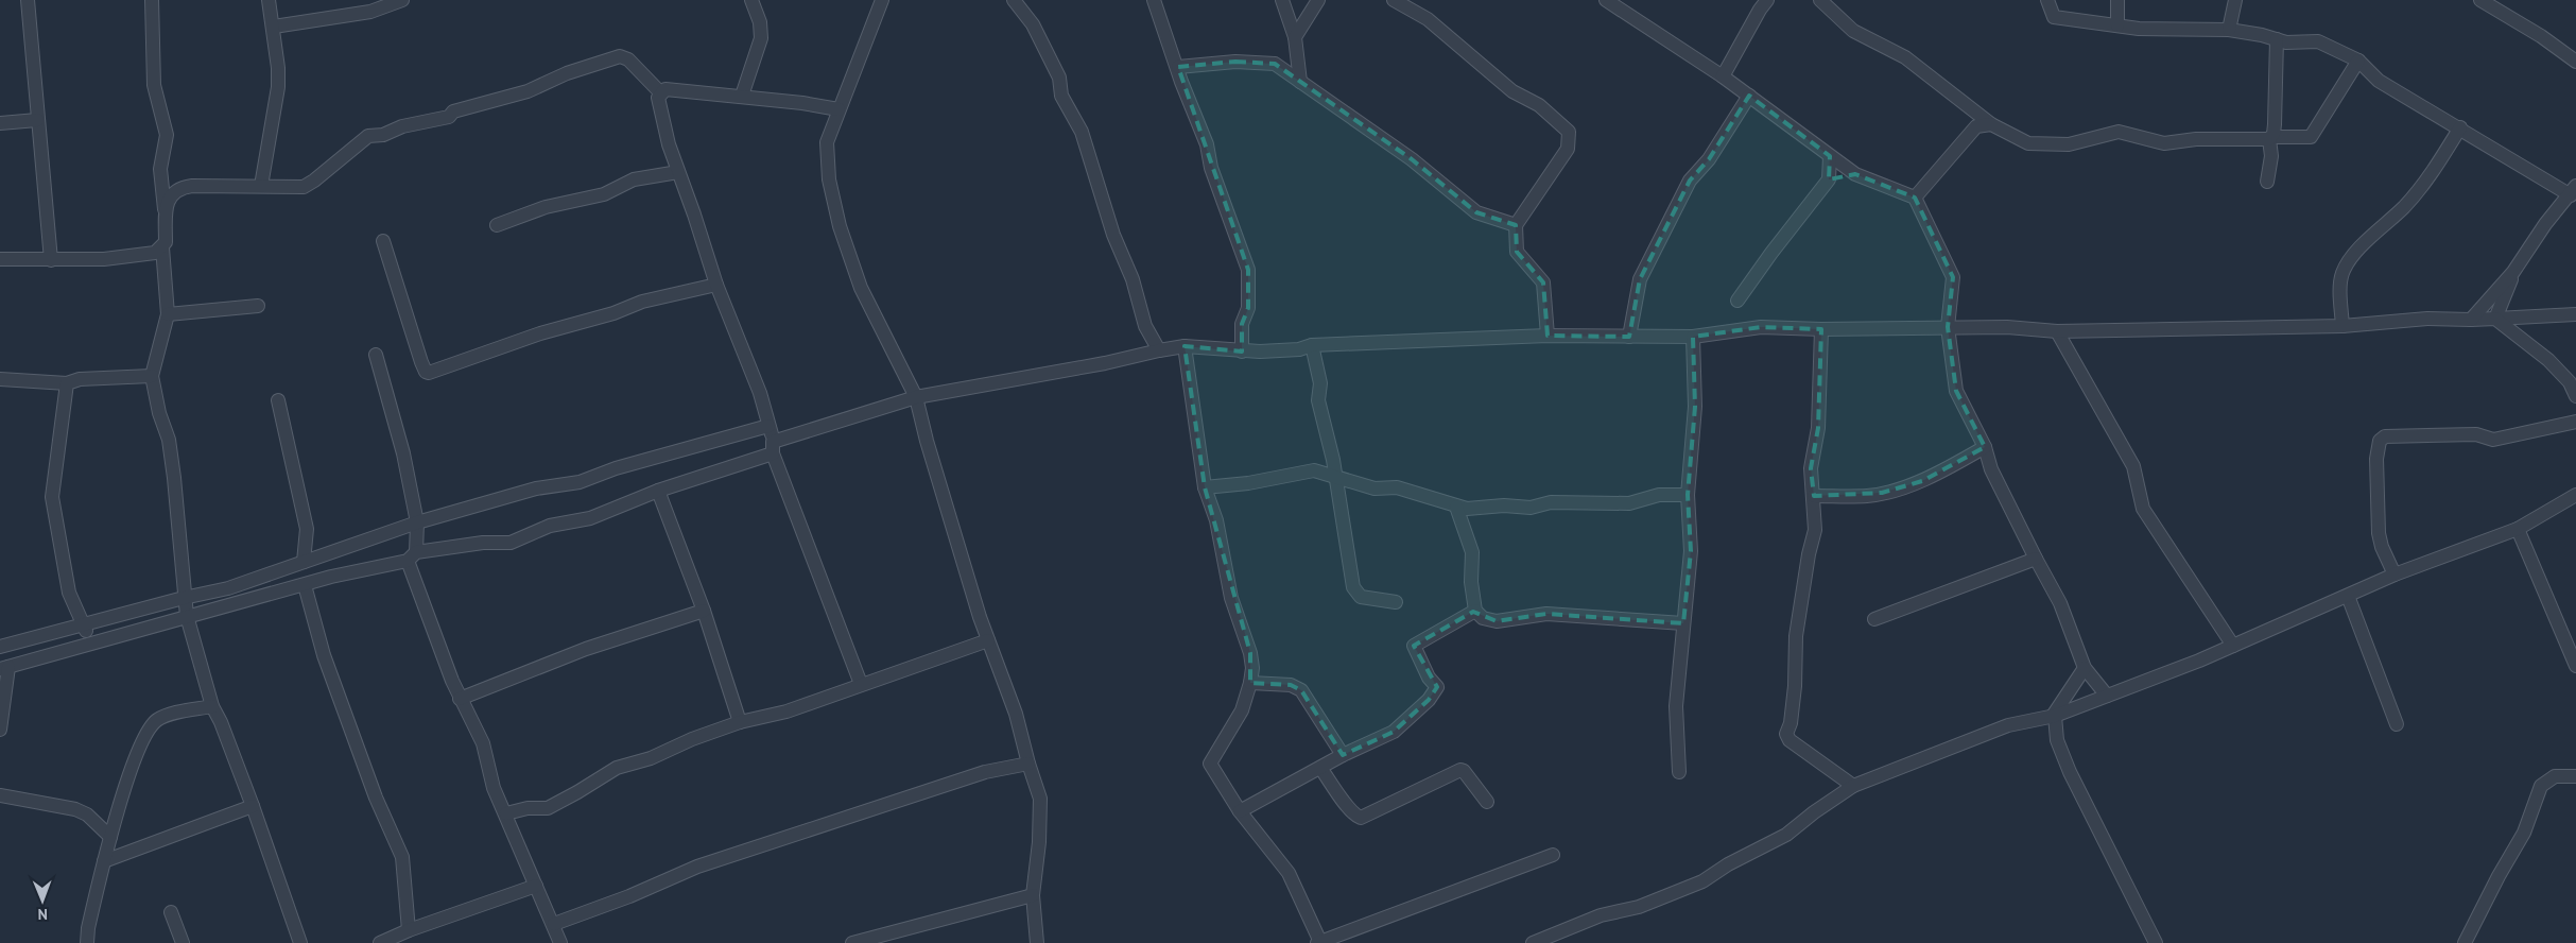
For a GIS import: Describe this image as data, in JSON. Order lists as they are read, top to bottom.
{
  "north": "bottom"
}
